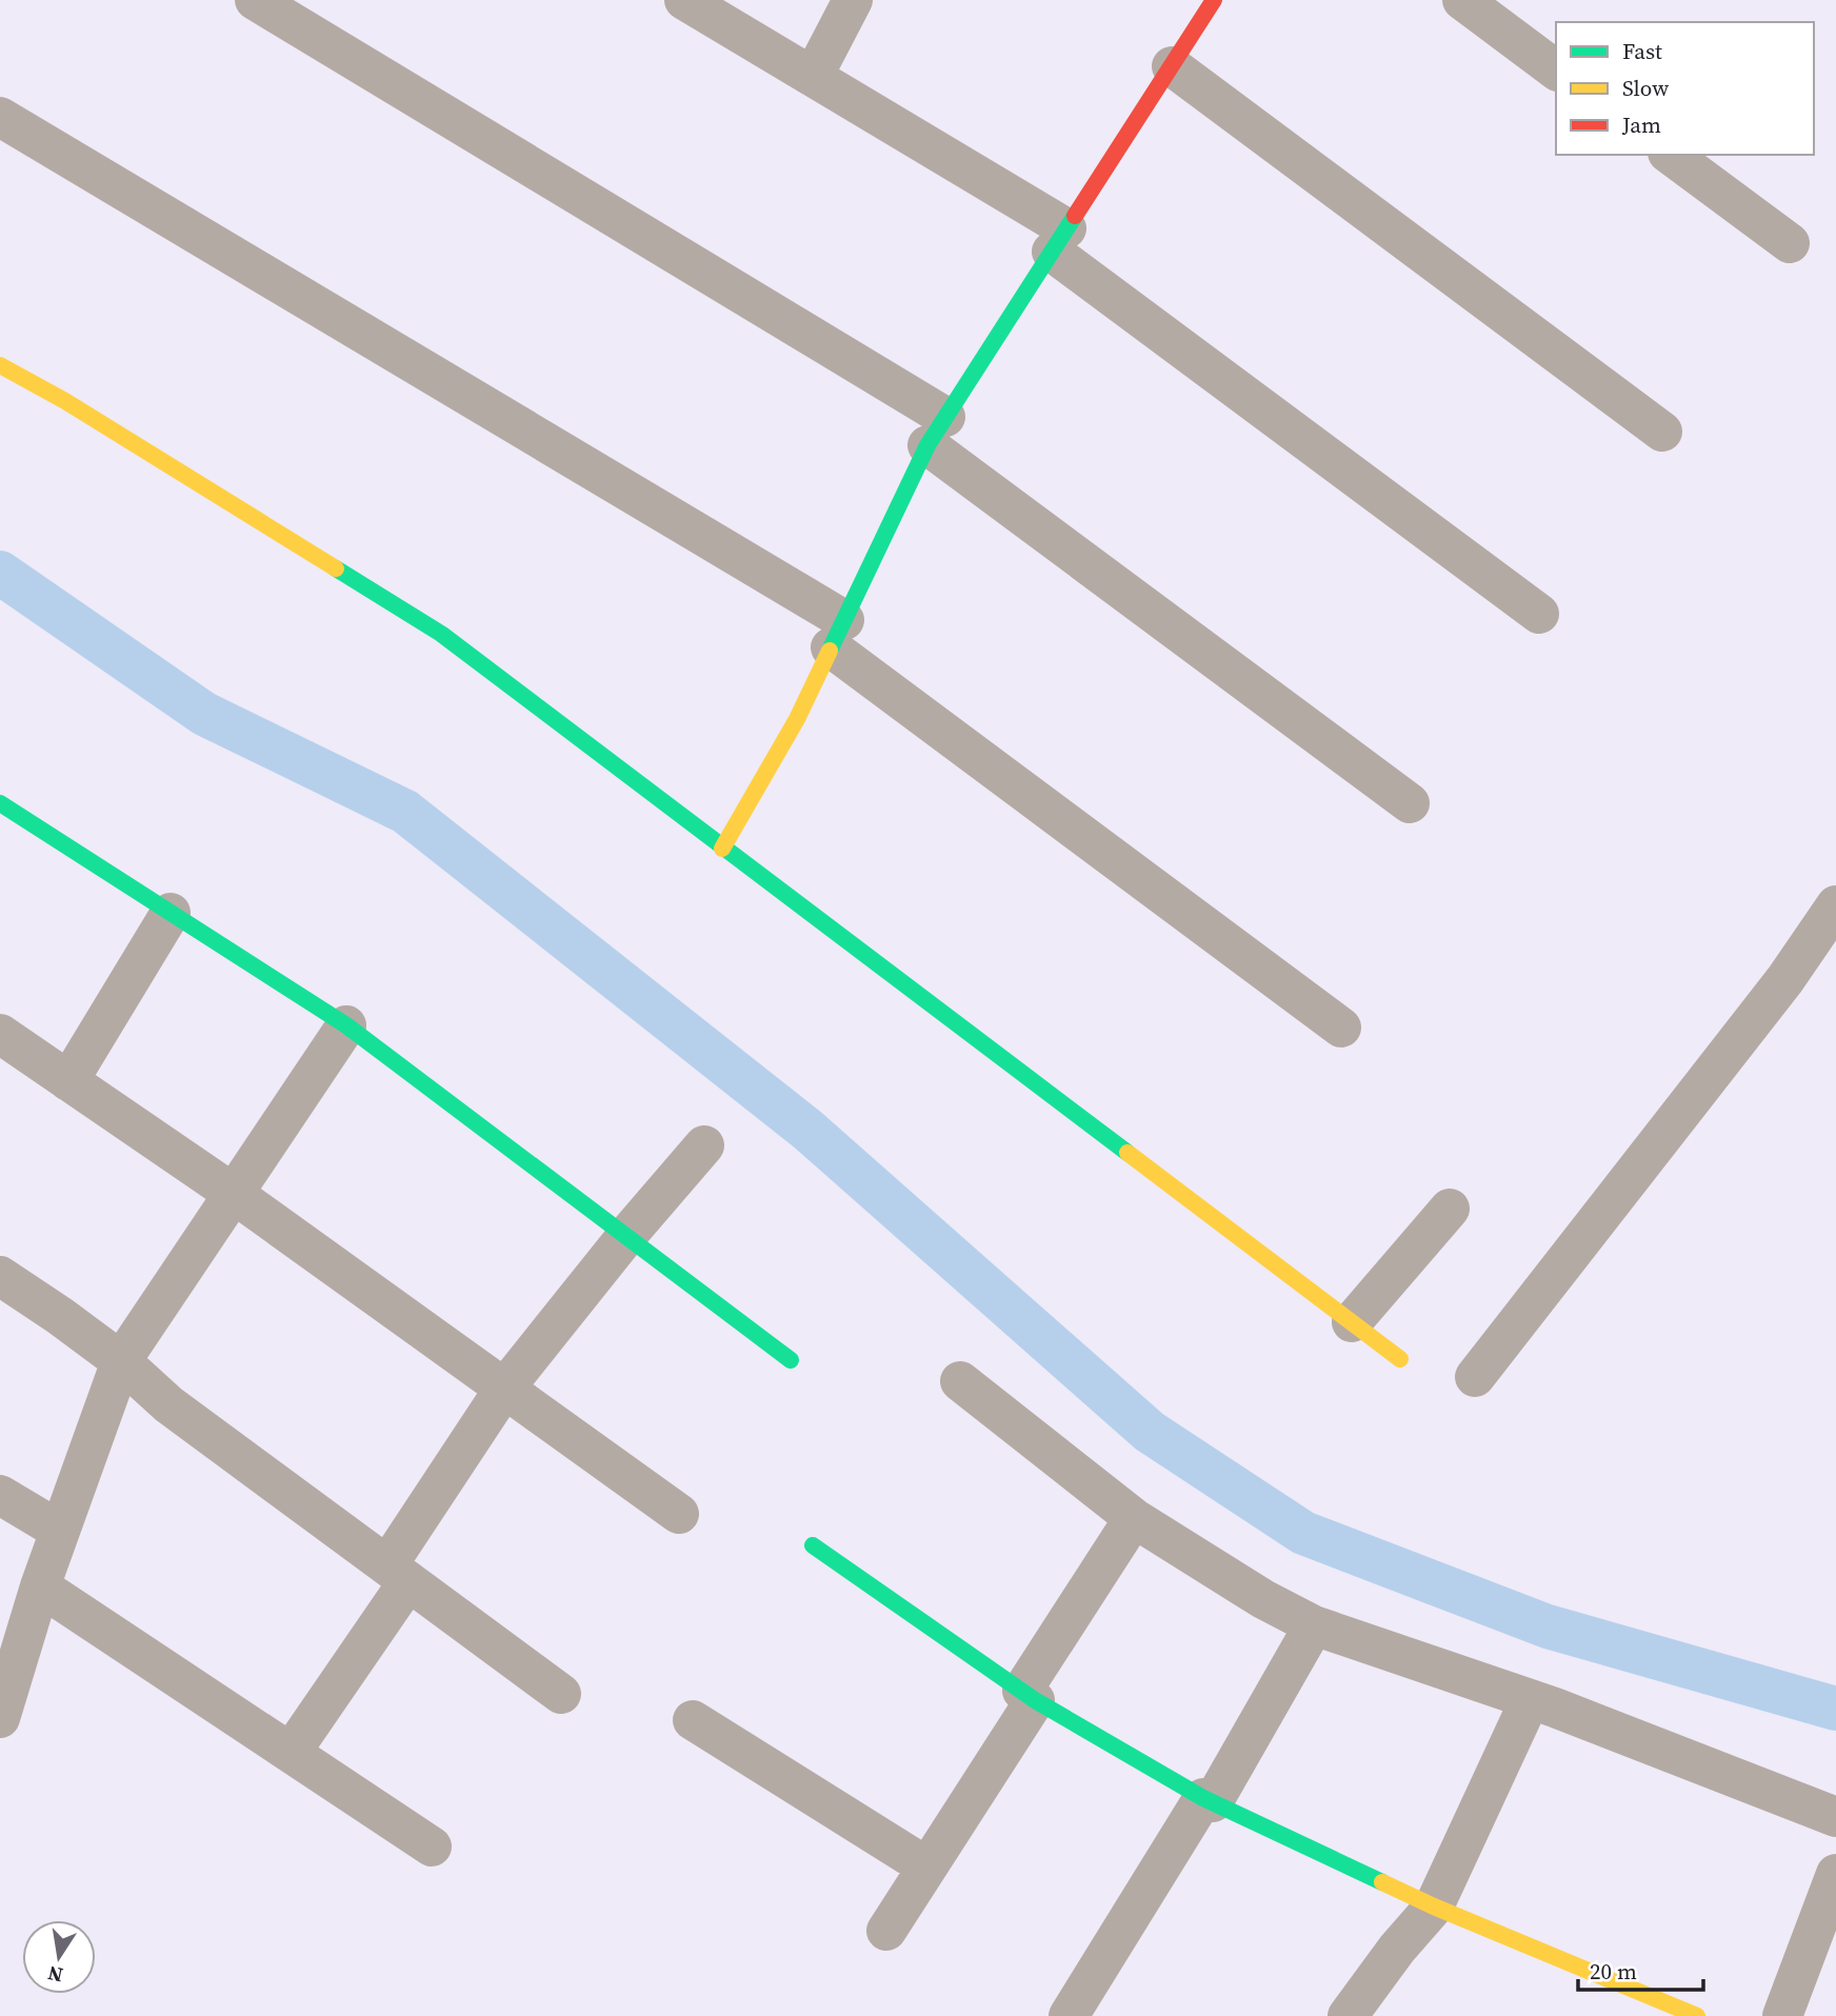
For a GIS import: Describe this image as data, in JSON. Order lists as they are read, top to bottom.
{
  "legend": ["Fast", "Slow", "Jam"],
  "scale_bar": "20 m",
  "north": "bottom"
}
